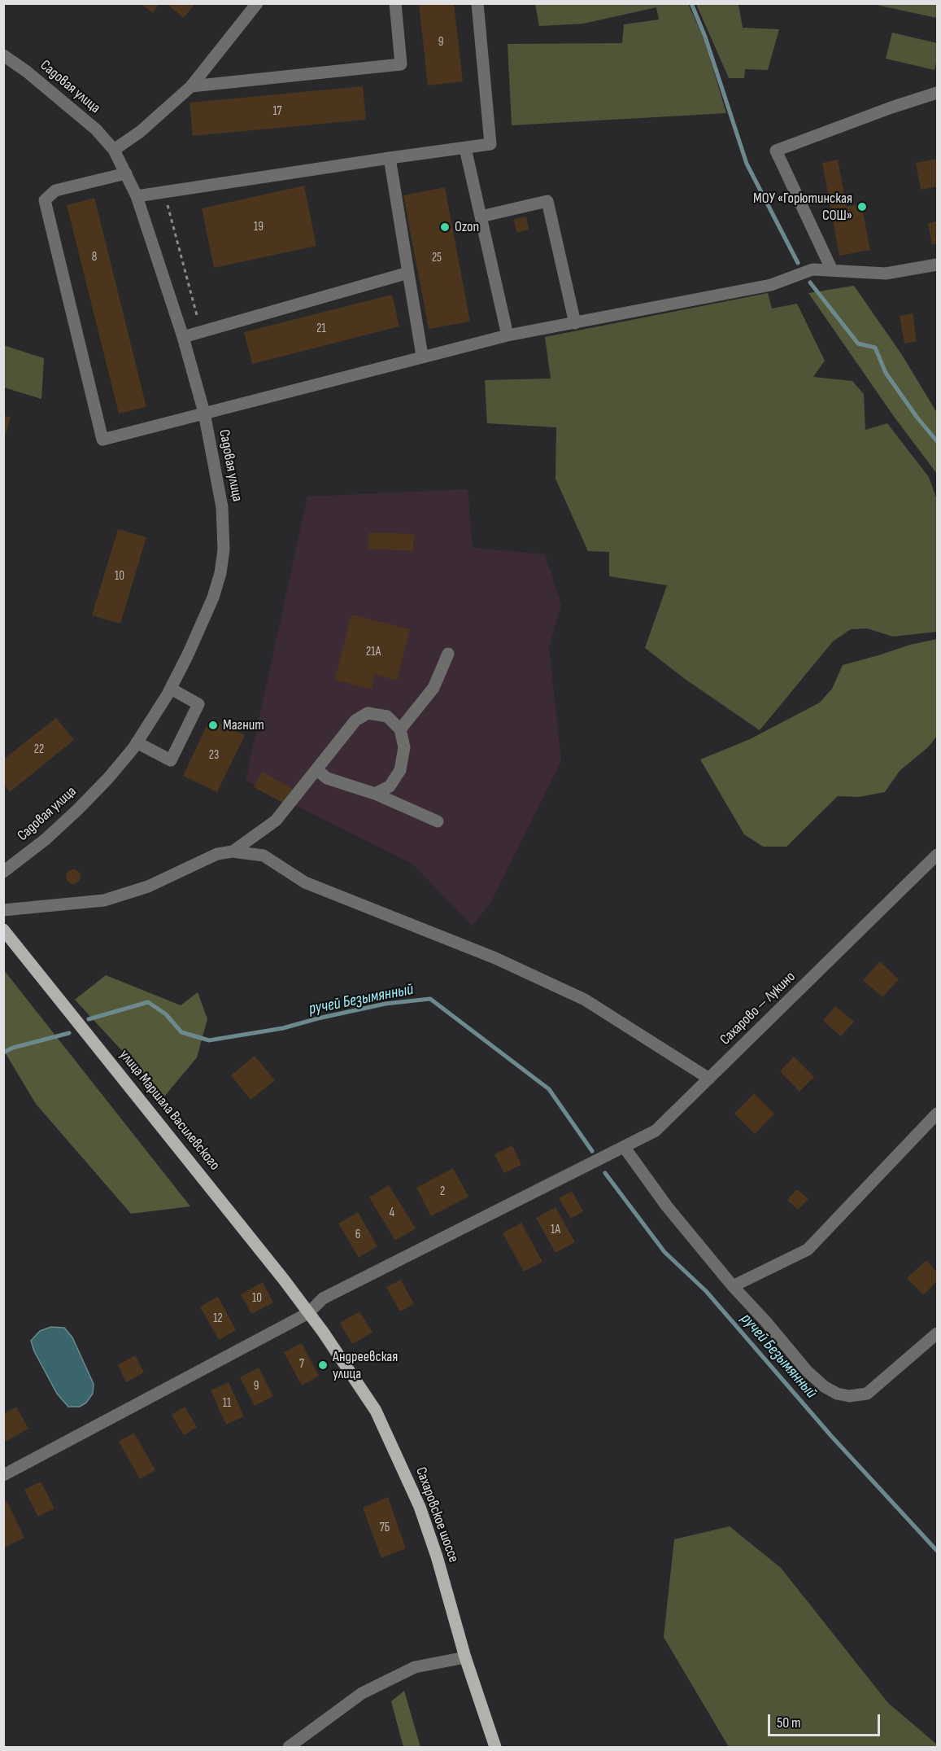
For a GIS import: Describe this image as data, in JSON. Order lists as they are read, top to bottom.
{
  "streets": {
    "main road": ["улица Маршала Василевского", "Сахаровское шоссе"],
    "street": ["Садовая улица", "Сахарово — Лукино"]
  },
  "crossings": [
    ["Сахарово — Лукино", "улица Маршала Василевского"],
    ["Сахарово — Лукино", "Сахаровское шоссе"],
    ["улица Маршала Василевского", "Сахаровское шоссе"]
  ],
  "water": ["ручей Безымянный"],
  "places": [
    "МОУ «Горютинская СОШ»",
    "Ozon",
    "Магнит",
    "Андреевская улица"
  ],
  "house_numbers": [
    "9",
    "17",
    "19",
    "8",
    "25",
    "21",
    "10",
    "21А",
    "22",
    "23",
    "2",
    "4",
    "1А",
    "6",
    "10",
    "12",
    "7",
    "9",
    "11",
    "7Б"
  ],
  "scale_bar": "50 m"
}
